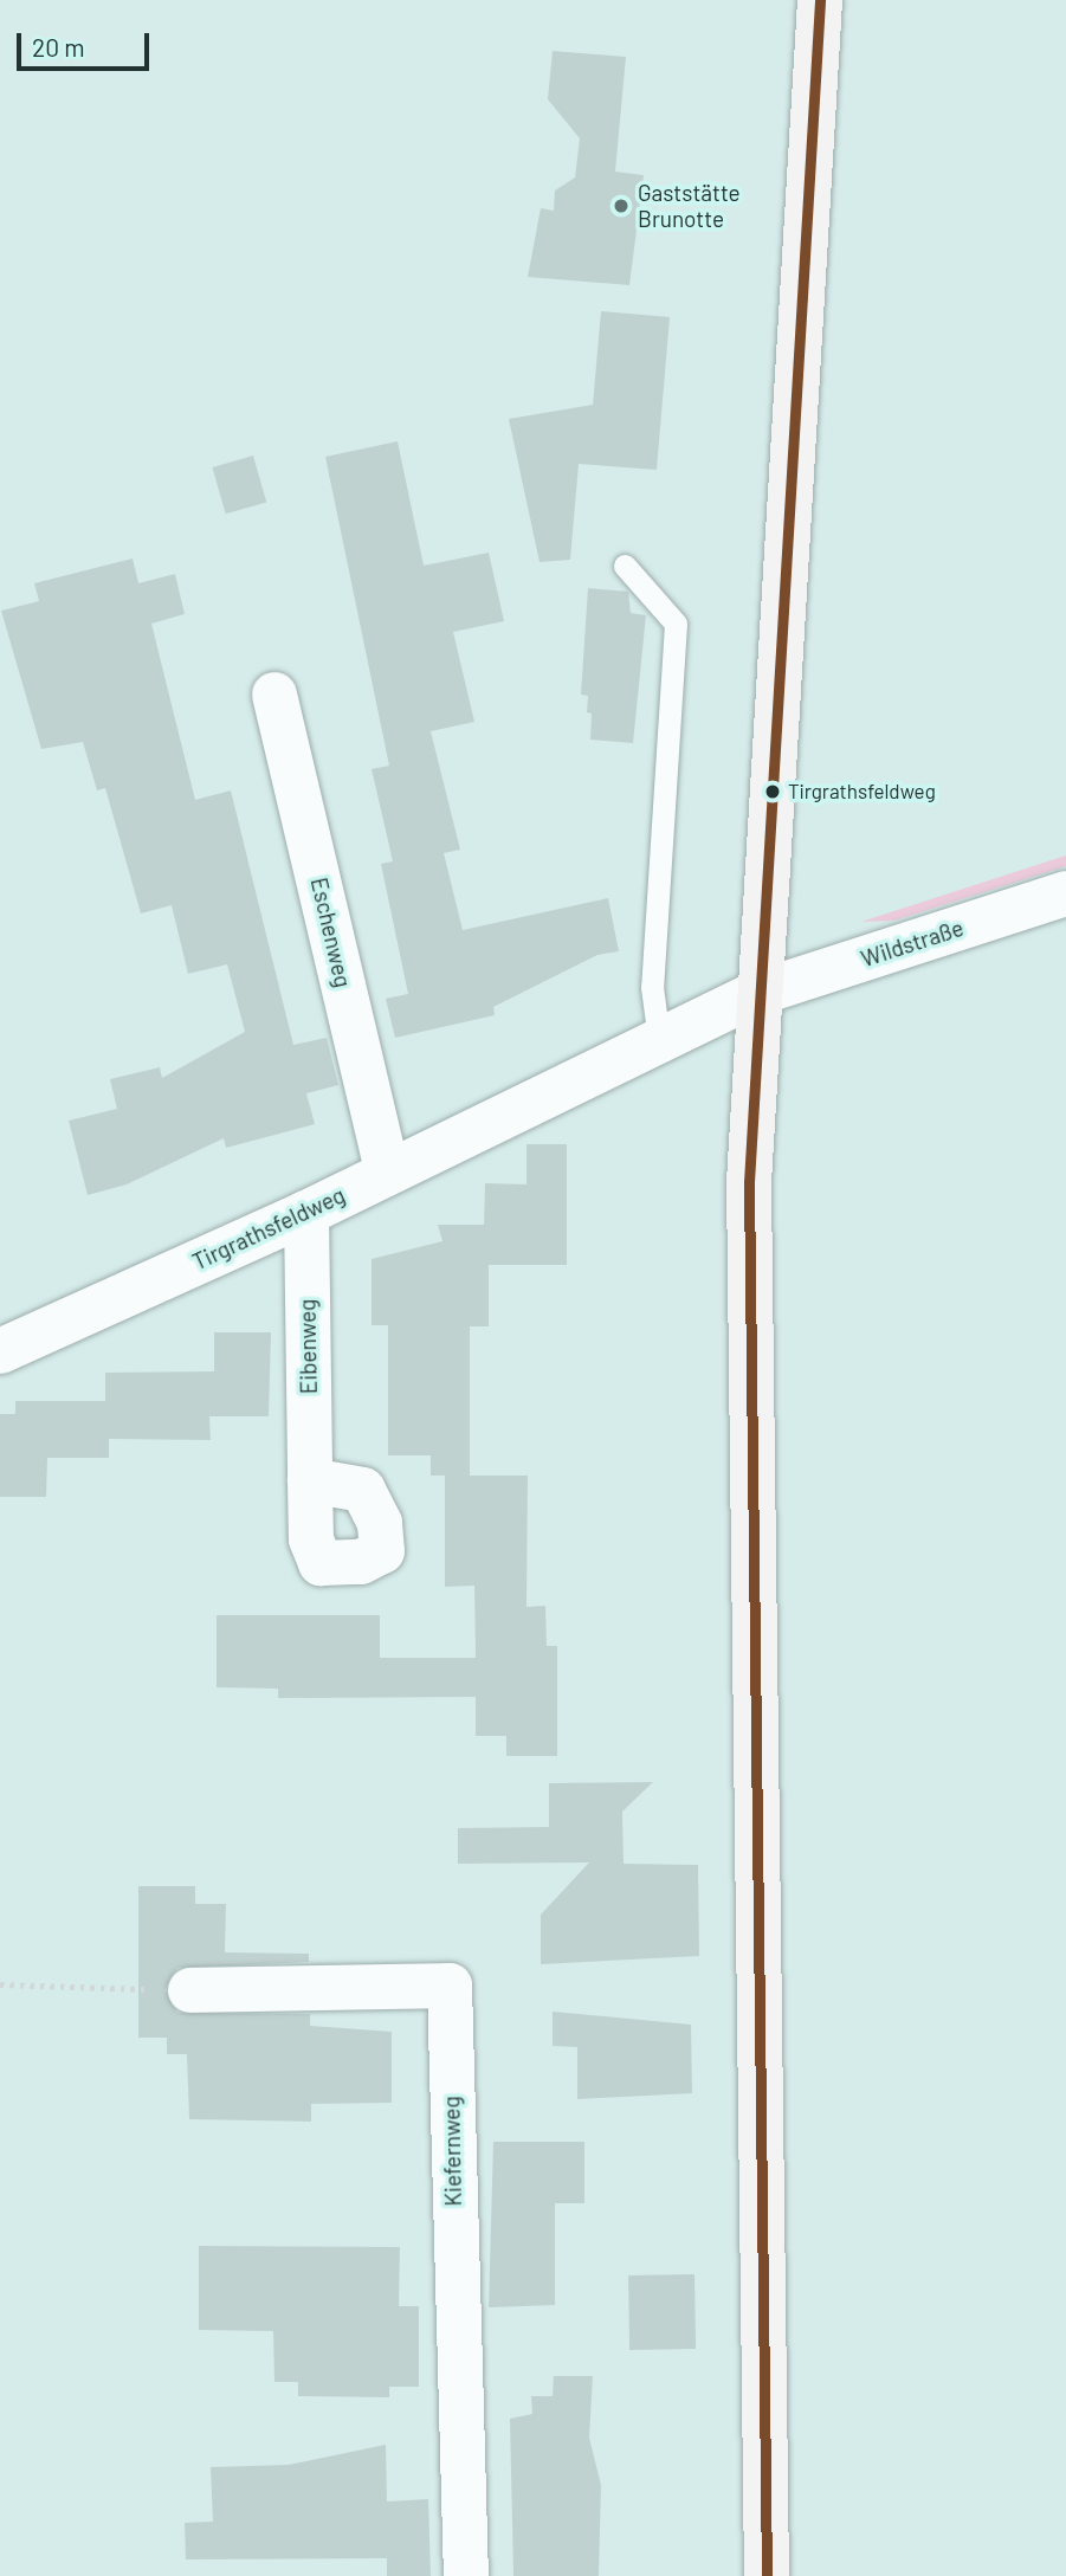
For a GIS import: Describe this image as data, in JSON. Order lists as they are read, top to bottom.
{
  "streets": {
    "street": [
      "Eschenweg",
      "Wildstraße",
      "Tirgrathsfeldweg",
      "Eibenweg",
      "Kiefernweg"
    ]
  },
  "crossings": [
    ["Eschenweg", "Tirgrathsfeldweg"],
    ["Wildstraße", "Tirgrathsfeldweg"],
    ["Tirgrathsfeldweg", "Eibenweg"]
  ],
  "places": ["Gaststätte Brunotte", "Tirgrathsfeldweg"],
  "scale_bar": "20 m"
}
